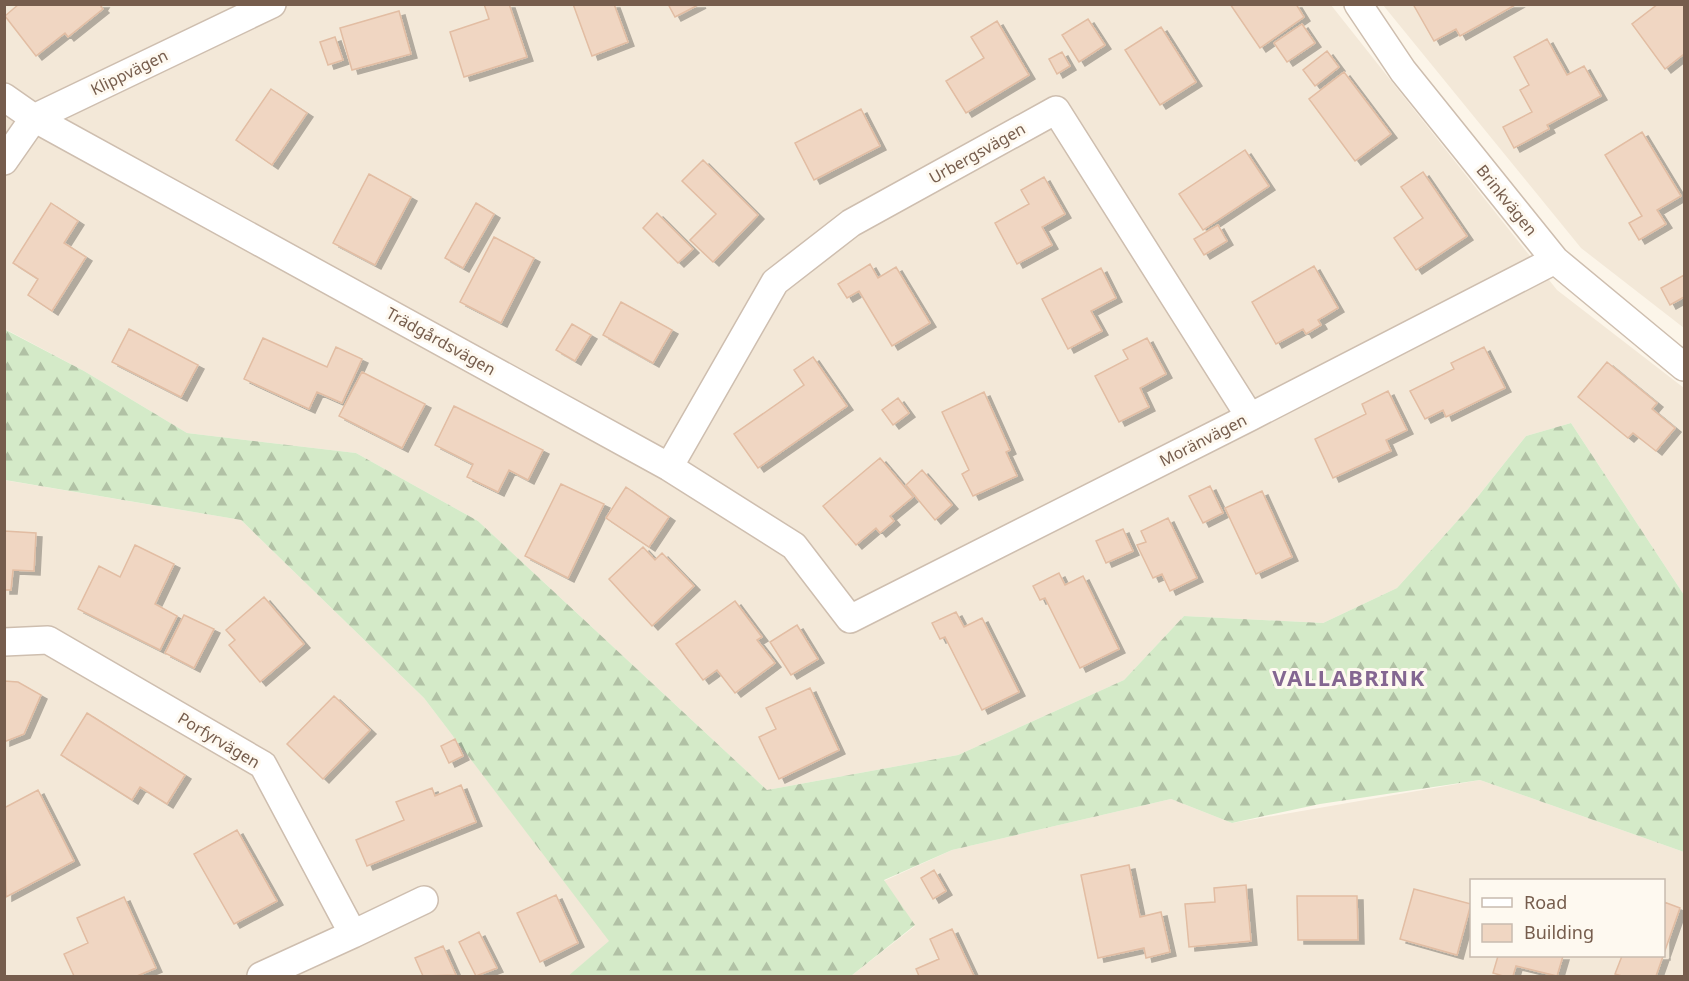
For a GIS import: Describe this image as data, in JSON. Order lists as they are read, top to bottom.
{
  "streets": {
    "street": [
      "Klippvägen",
      "Urbergsvägen",
      "Brinkvägen",
      "Trädgårdsvägen",
      "Moränvägen",
      "Porfyrvägen"
    ]
  },
  "crossings": [
    ["Klippvägen", "Trädgårdsvägen"],
    ["Urbergsvägen", "Trädgårdsvägen"],
    ["Urbergsvägen", "Moränvägen"],
    ["Brinkvägen", "Moränvägen"],
    ["Trädgårdsvägen", "Moränvägen"]
  ],
  "districts": ["VALLABRINK"],
  "legend": ["Road", "Building"]
}
